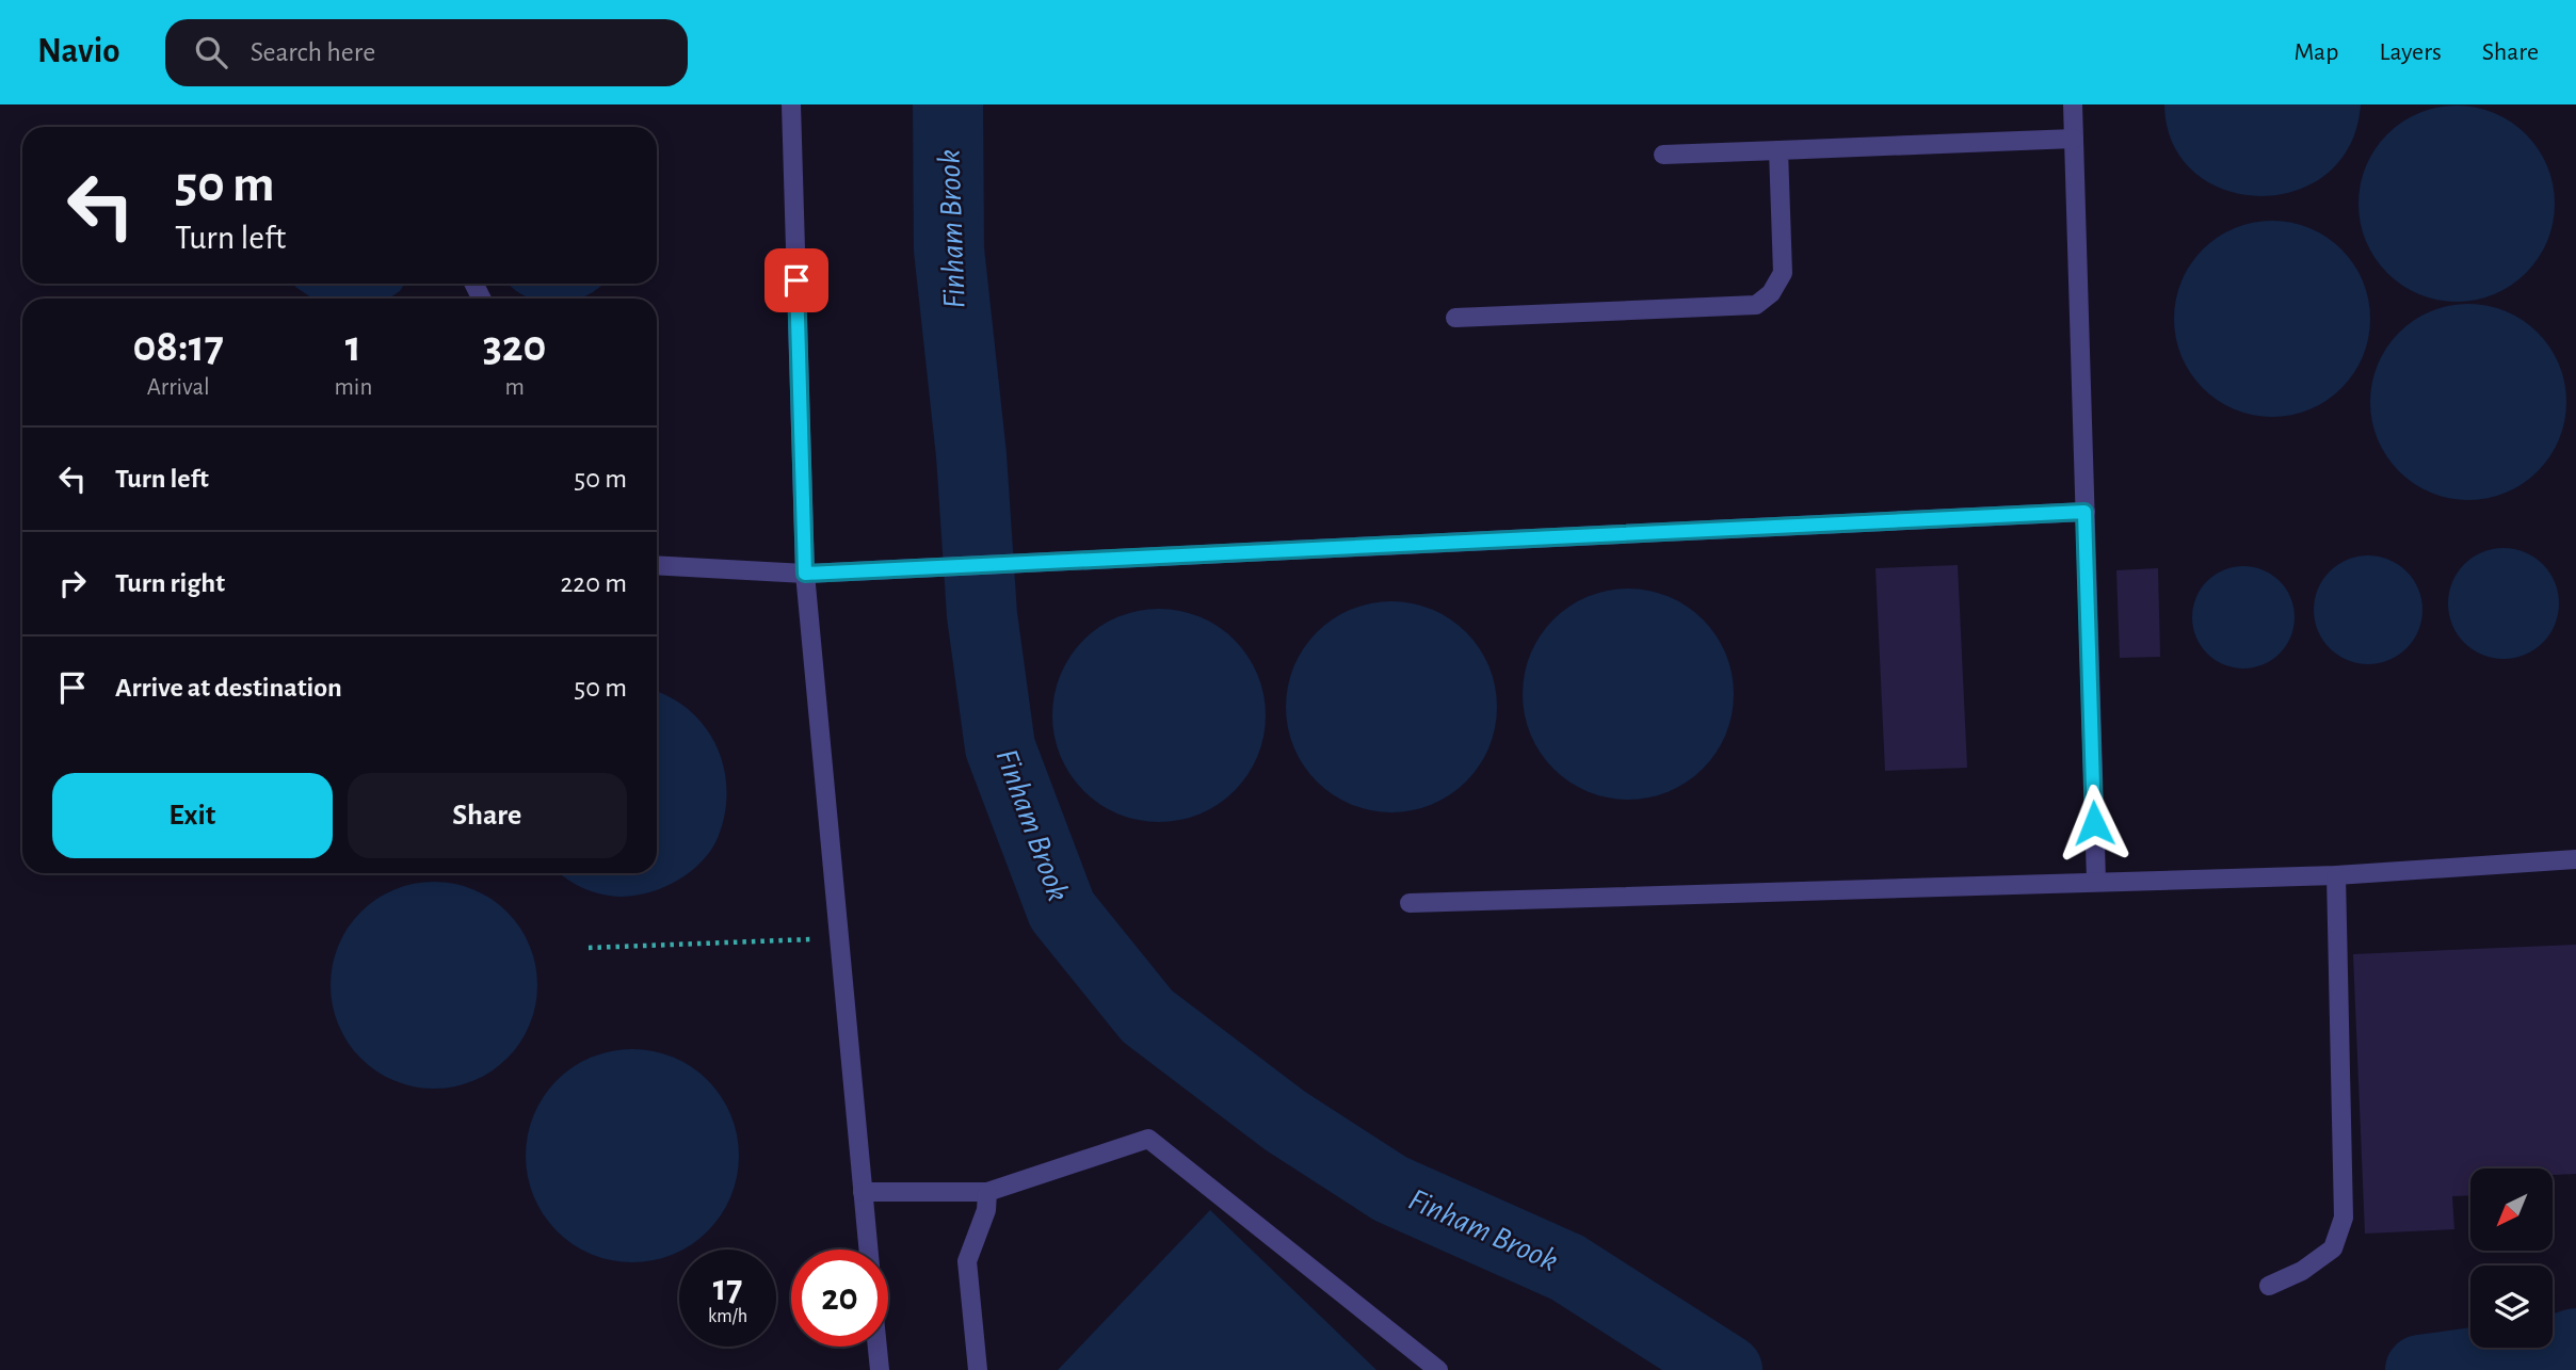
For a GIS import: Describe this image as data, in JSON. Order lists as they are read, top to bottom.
{
  "water": ["Finham Brook"],
  "north": "bottom left",
  "page": {
    "header": "Navio",
    "search": "Search here",
    "nav": ["Map", "Layers", "Share"],
    "turn": ["50 m", "Turn left"],
    "eta": [
      "08:17",
      "Arrival",
      "1",
      "min",
      "320",
      "m"
    ],
    "list": [
      {
        "name": "Turn left",
        "value": "50 m"
      },
      {
        "name": "Turn right",
        "value": "220 m"
      },
      {
        "name": "Arrive at destination",
        "value": "50 m"
      }
    ],
    "buttons": ["Exit", "Share"],
    "speed": "17 km/h",
    "limit": "20"
  }
}
